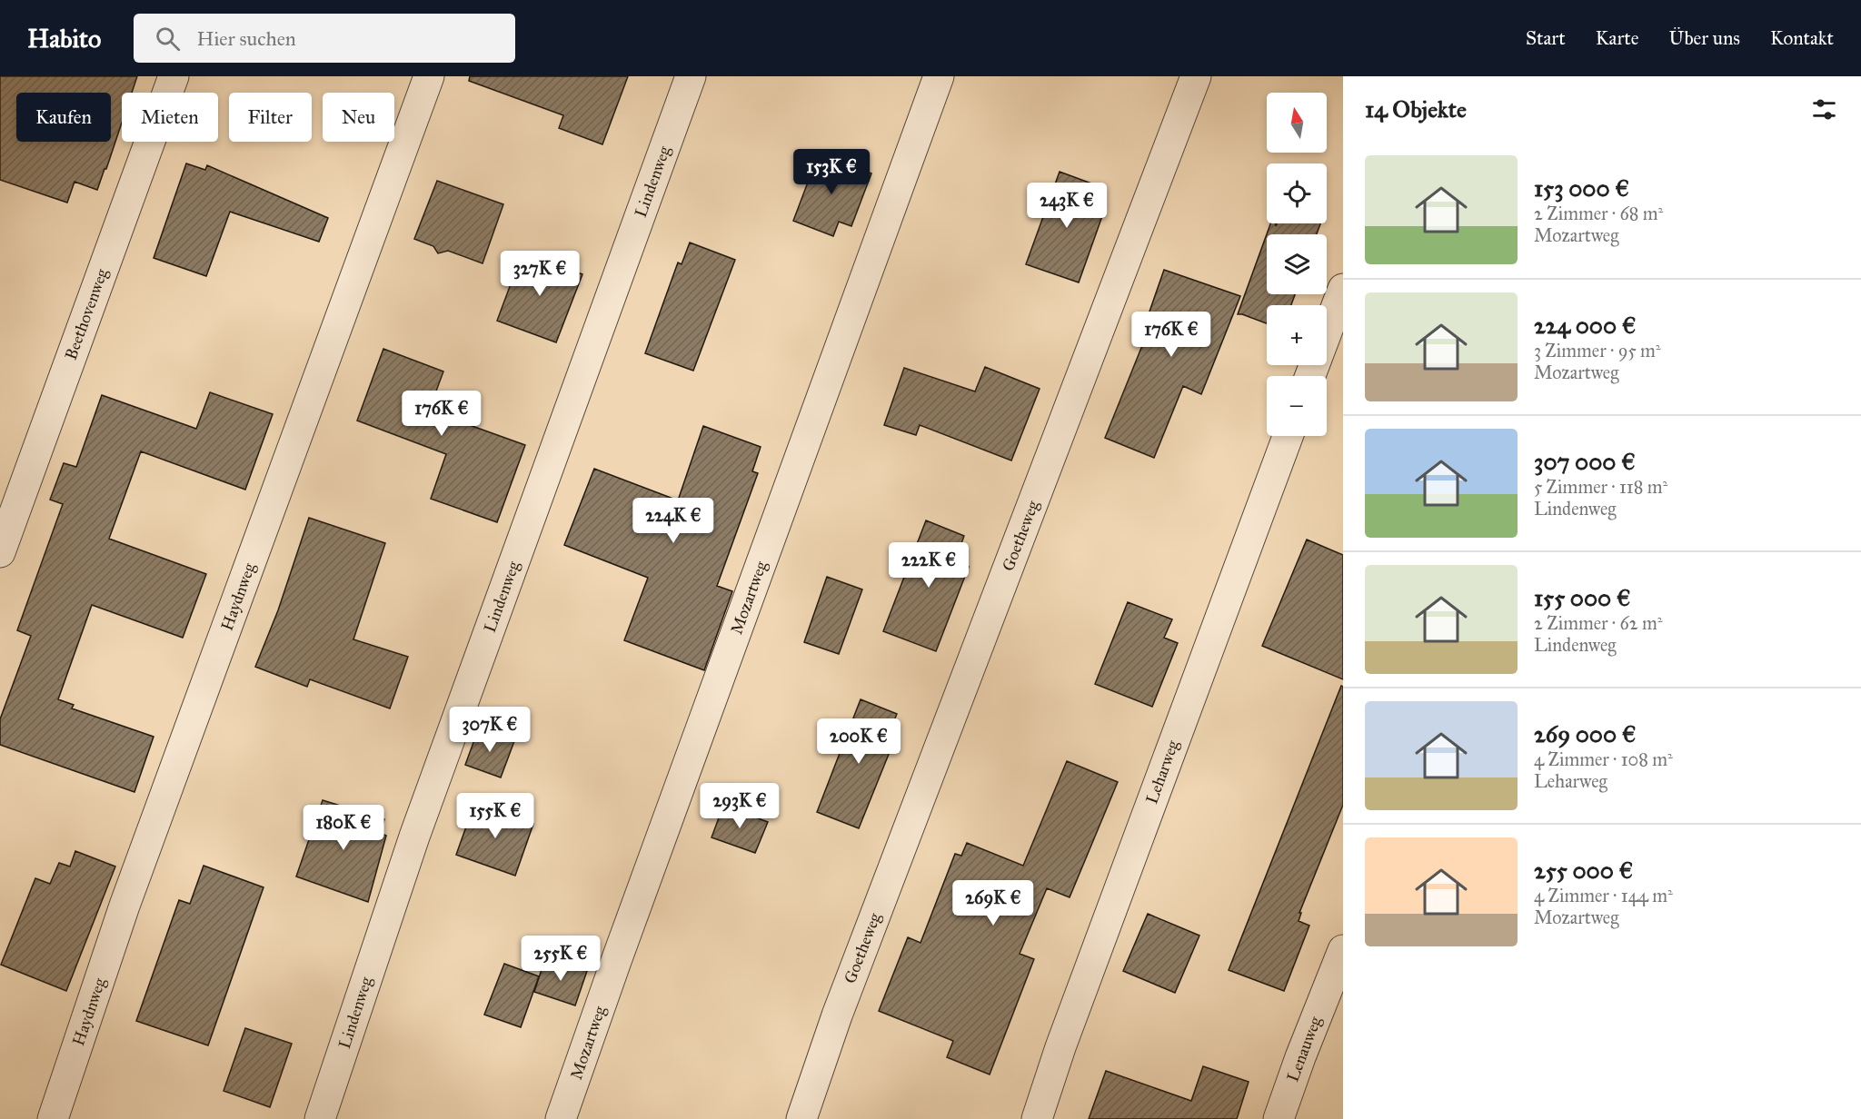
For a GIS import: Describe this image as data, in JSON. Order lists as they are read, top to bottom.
{
  "streets": {
    "street": [
      "Lindenweg",
      "Beethovenweg",
      "Goetheweg",
      "Haydnweg",
      "Mozartweg",
      "Leharweg",
      "Lenauweg"
    ]
  },
  "north": "top",
  "page": {
    "header": "Habito",
    "search": "Hier suchen",
    "nav": [
      "Start",
      "Karte",
      "Über uns",
      "Kontakt"
    ],
    "heading": "14 Objekte",
    "map_buttons": ["+", "−"],
    "chip": [
      "Kaufen",
      "Mieten",
      "Filter",
      "Neu"
    ],
    "list": [
      {
        "name": "153 000 €",
        "note": "2 Zimmer · 68 m² · Mozartweg"
      },
      {
        "name": "224 000 €",
        "note": "3 Zimmer · 95 m² · Mozartweg"
      },
      {
        "name": "307 000 €",
        "note": "5 Zimmer · 118 m² · Lindenweg"
      },
      {
        "name": "155 000 €",
        "note": "2 Zimmer · 62 m² · Lindenweg"
      },
      {
        "name": "269 000 €",
        "note": "4 Zimmer · 108 m² · Leharweg"
      },
      {
        "name": "255 000 €",
        "note": "4 Zimmer · 144 m² · Mozartweg"
      }
    ],
    "price": [
      "153K €",
      "243K €",
      "327K €",
      "176K €",
      "176K €",
      "224K €",
      "222K €",
      "307K €",
      "200K €",
      "293K €",
      "155K €",
      "180K €",
      "269K €",
      "255K €"
    ]
  }
}
